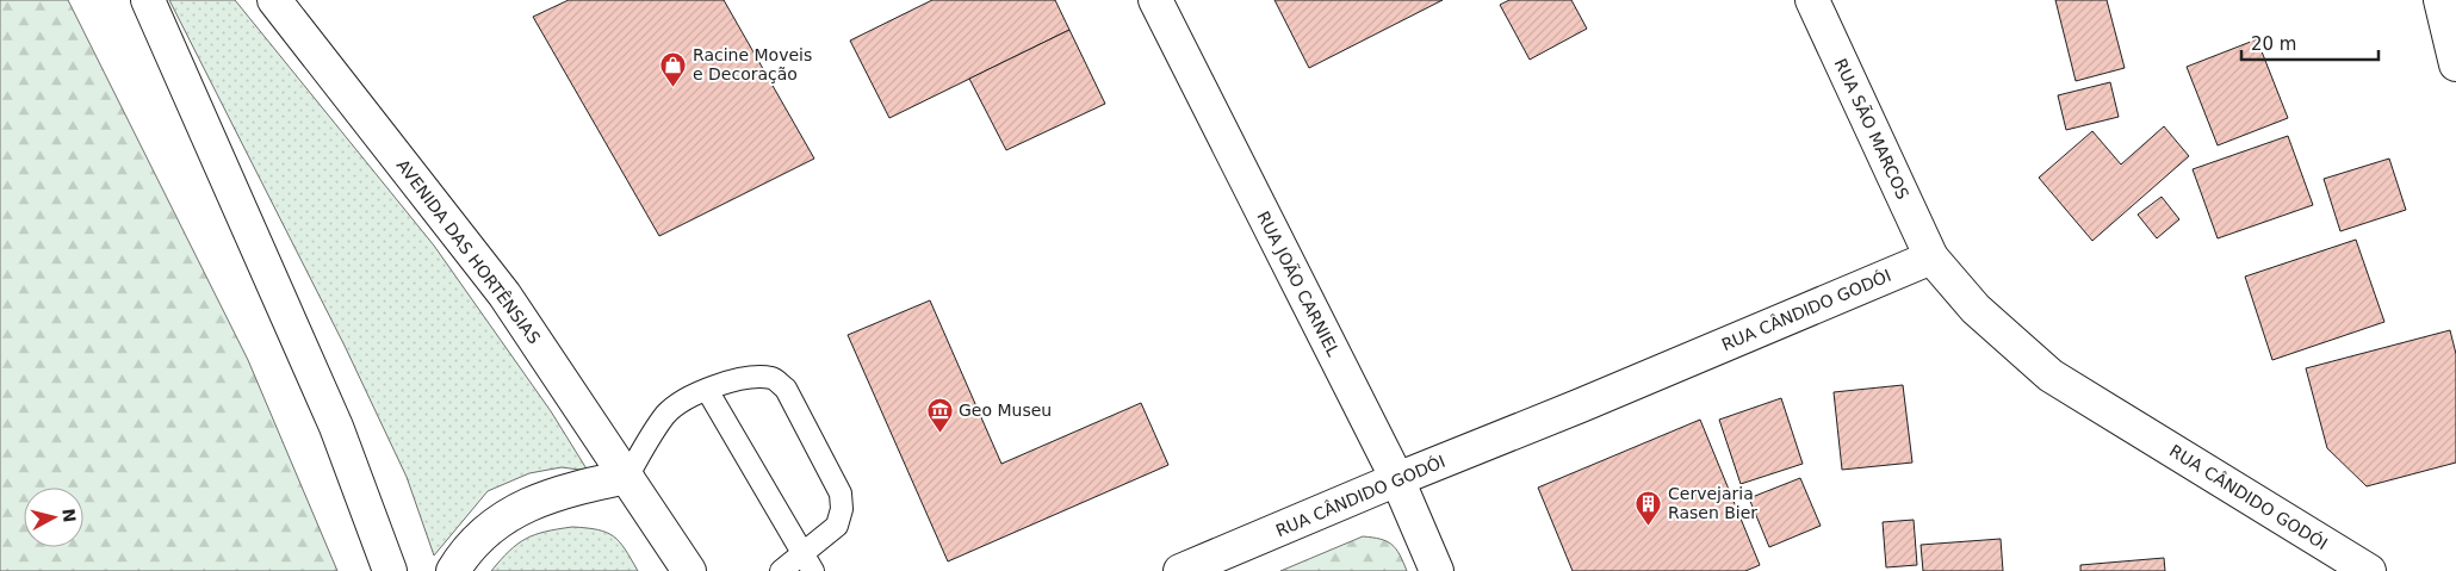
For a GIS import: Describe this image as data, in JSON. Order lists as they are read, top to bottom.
{
  "streets": {
    "street": [
      "RUA SÃO MARCOS",
      "AVENIDA DAS HORTÊNSIAS",
      "RUA JOÃO CARNIEL",
      "RUA CÂNDIDO GODÓI"
    ]
  },
  "crossings": [
    ["RUA SÃO MARCOS", "RUA CÂNDIDO GODÓI"],
    ["RUA JOÃO CARNIEL", "RUA CÂNDIDO GODÓI"]
  ],
  "places": {
    "shop": ["Racine Moveis e Decoração"],
    "museum": ["Geo Museu"],
    "building": ["Cervejaria Rasen Bier"]
  },
  "scale_bar": "20 m",
  "north": "right"
}
